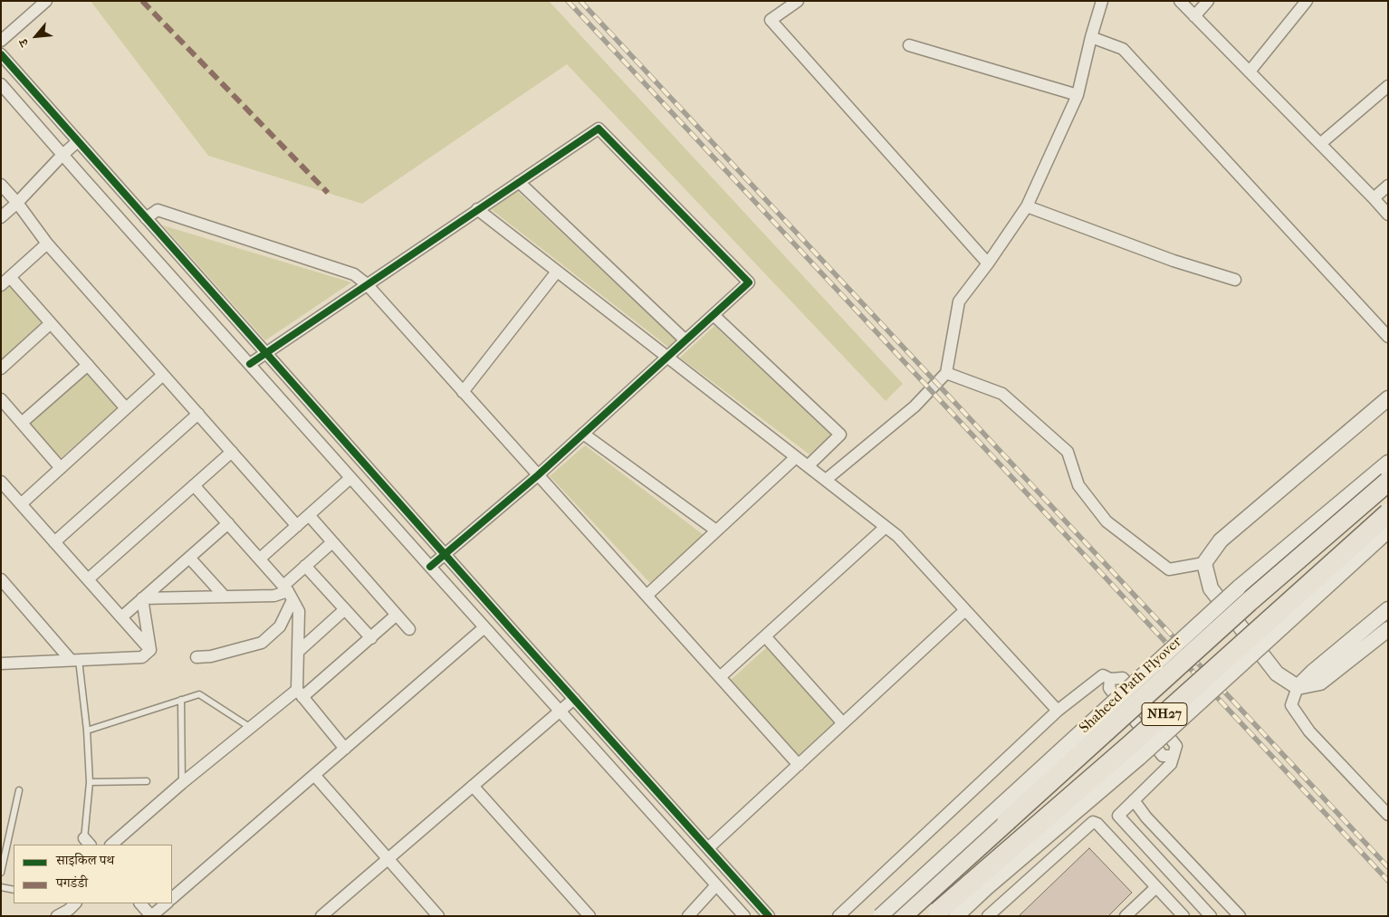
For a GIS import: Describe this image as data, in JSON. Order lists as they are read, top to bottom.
{
  "streets": {
    "highway": ["Shaheed Path Flyover", "NH27"]
  },
  "legend": ["साइकिल पथ", "पगडंडी"],
  "north": "bottom left"
}
